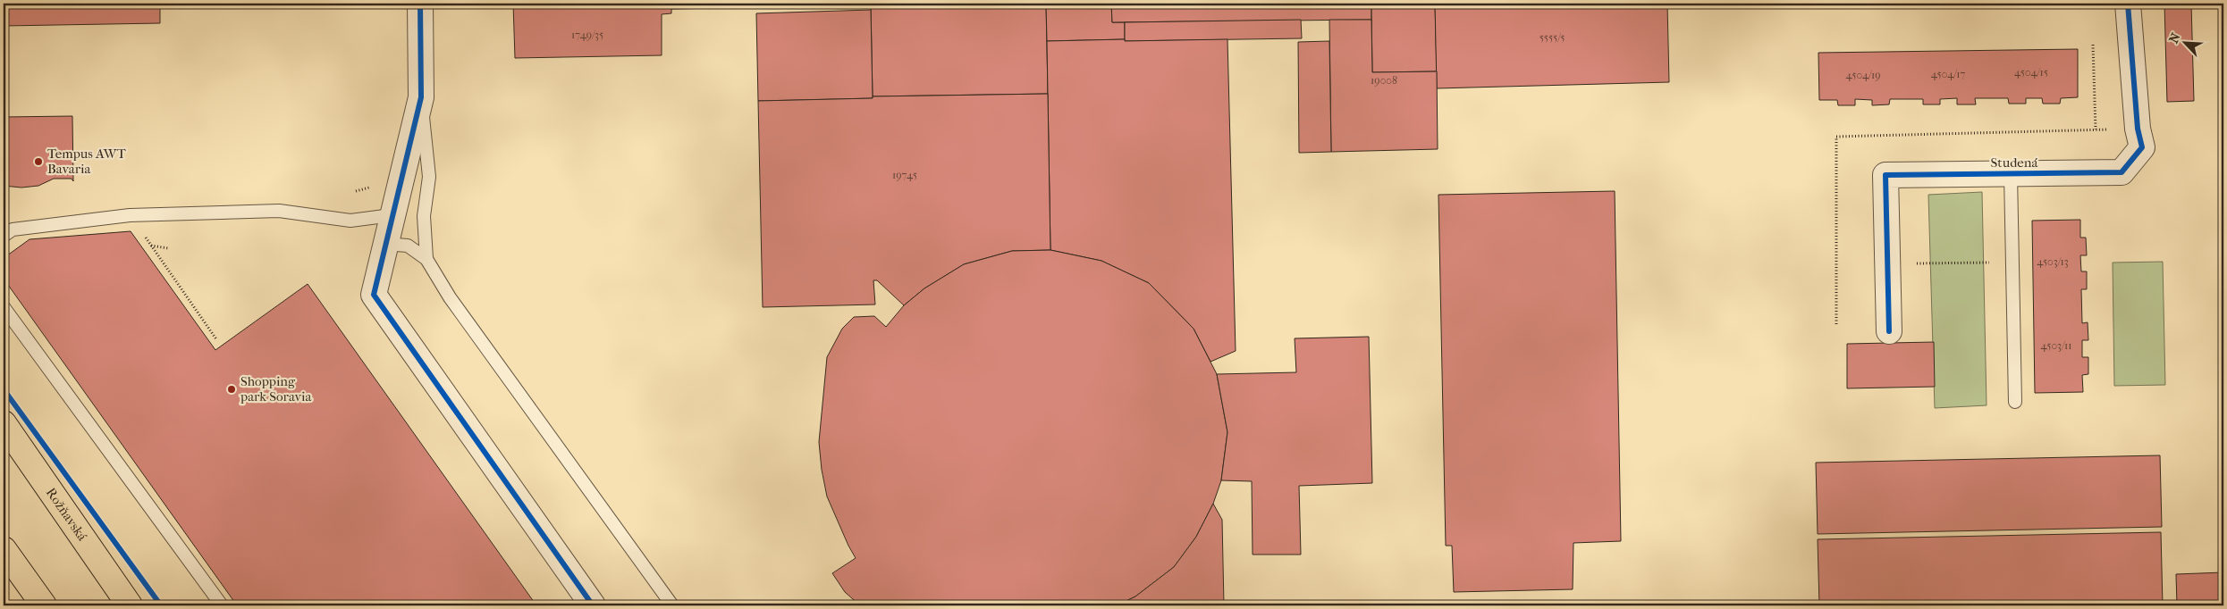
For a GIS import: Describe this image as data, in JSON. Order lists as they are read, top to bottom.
{
  "streets": {
    "main road": ["Rožňavská"],
    "street": ["Studená"]
  },
  "places": ["Tempus AWT Bavaria", "Shopping park Soravia"],
  "house_numbers": [
    "1749/35",
    "5555/5",
    "4504/15",
    "4504/17",
    "4504/19",
    "19008",
    "19745",
    "4503/13",
    "4503/11"
  ],
  "north": "top left"
}
